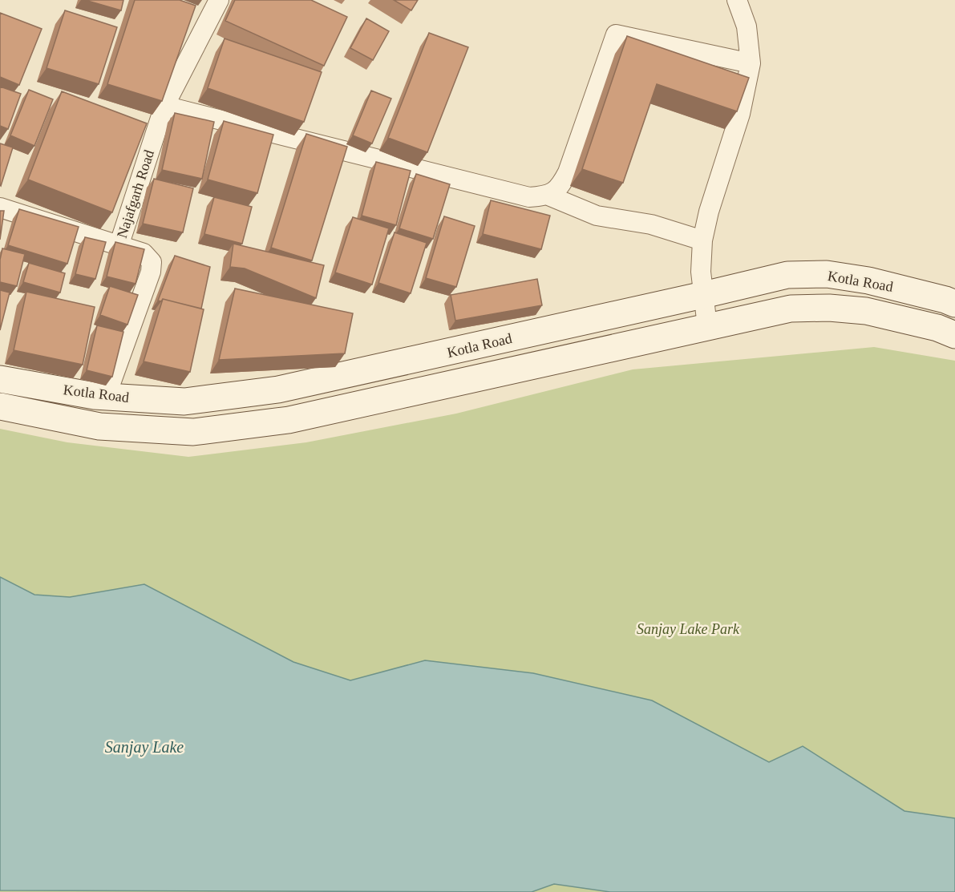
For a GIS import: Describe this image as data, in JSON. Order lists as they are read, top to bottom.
{
  "streets": {
    "main road": ["Kotla Road"],
    "street": ["Najafgarh Road"]
  },
  "water": ["Sanjay Lake"],
  "parks": ["Sanjay Lake Park"]
}
